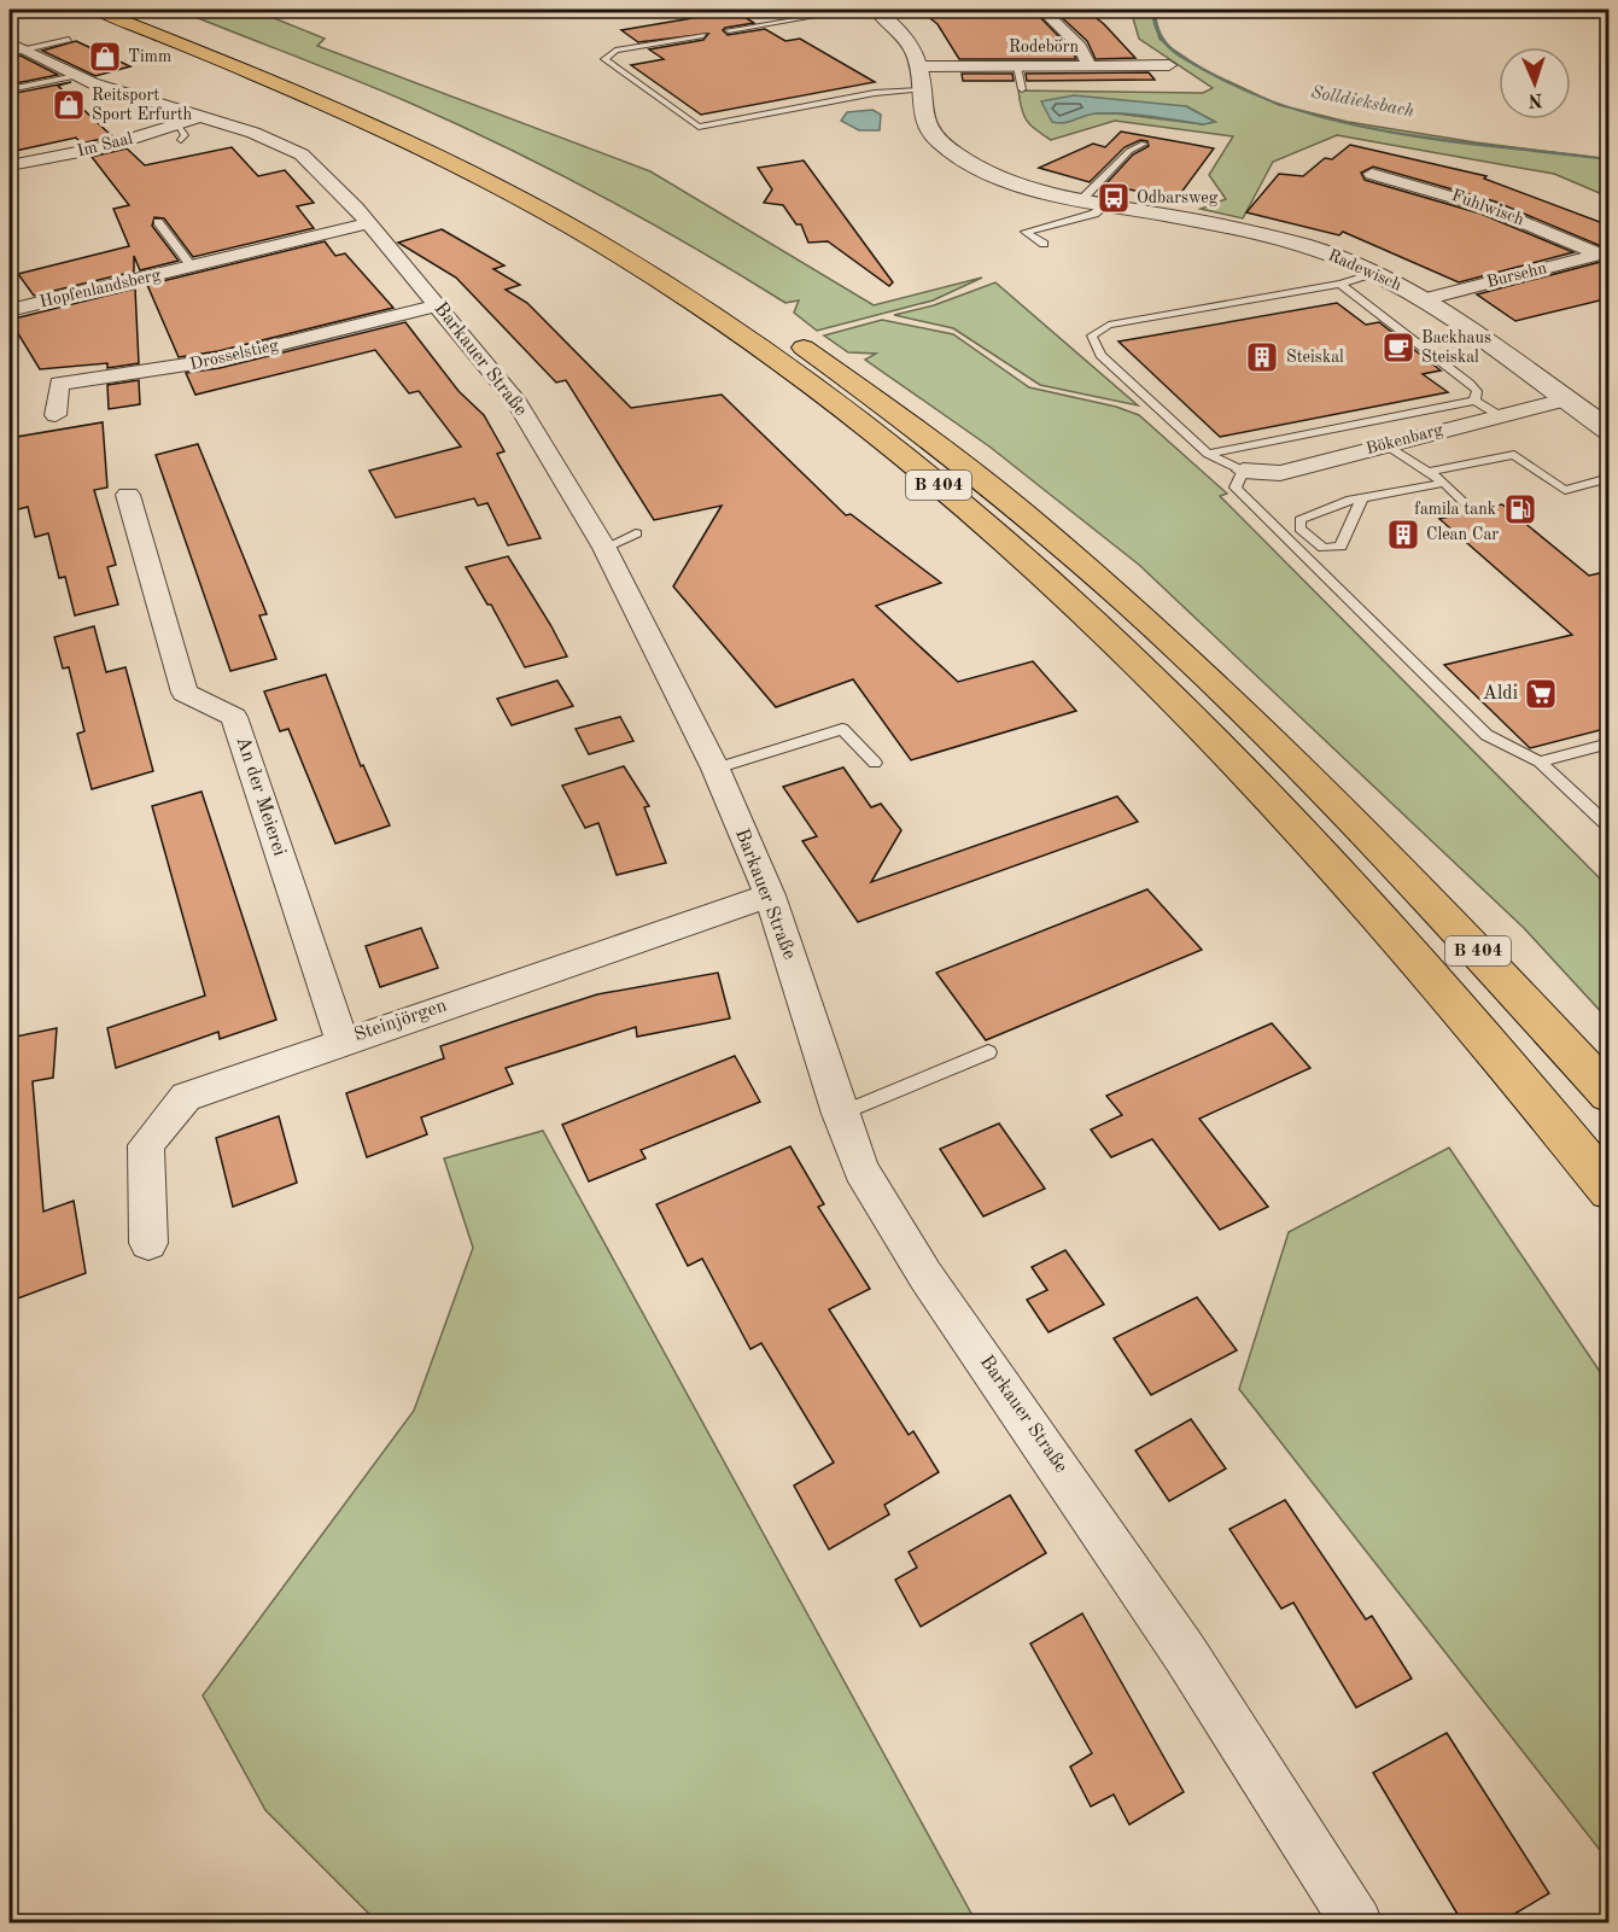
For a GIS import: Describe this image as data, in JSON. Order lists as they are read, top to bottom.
{
  "streets": {
    "highway": ["B 404"],
    "street": [
      "Rodebörn",
      "Im Saal",
      "Fuhlwisch",
      "Radewisch",
      "Bursehn",
      "Hopfenlandsberg",
      "Drosselstieg",
      "Barkauer Straße",
      "Bökenbarg",
      "An der Meierei",
      "Steinjörgen"
    ]
  },
  "crossings": [
    ["Rodebörn", "Radewisch"],
    ["Im Saal", "Barkauer Straße"],
    ["Fuhlwisch", "Bursehn"],
    ["Radewisch", "Bursehn"],
    ["Radewisch", "Bökenbarg"],
    ["Hopfenlandsberg", "Barkauer Straße"],
    ["Drosselstieg", "Barkauer Straße"],
    ["Barkauer Straße", "Steinjörgen"],
    ["An der Meierei", "Steinjörgen"]
  ],
  "water": ["Solldieksbach"],
  "places": {
    "shop": ["Timm", "Reitsport Sport Erfurth"],
    "bus stop": ["Odbarsweg"],
    "cafe": ["Backhaus Steiskal"],
    "building": ["Steiskal", "Clean Car"],
    "fuel station": ["famila tank"],
    "supermarket": ["Aldi"]
  },
  "north": "bottom"
}
